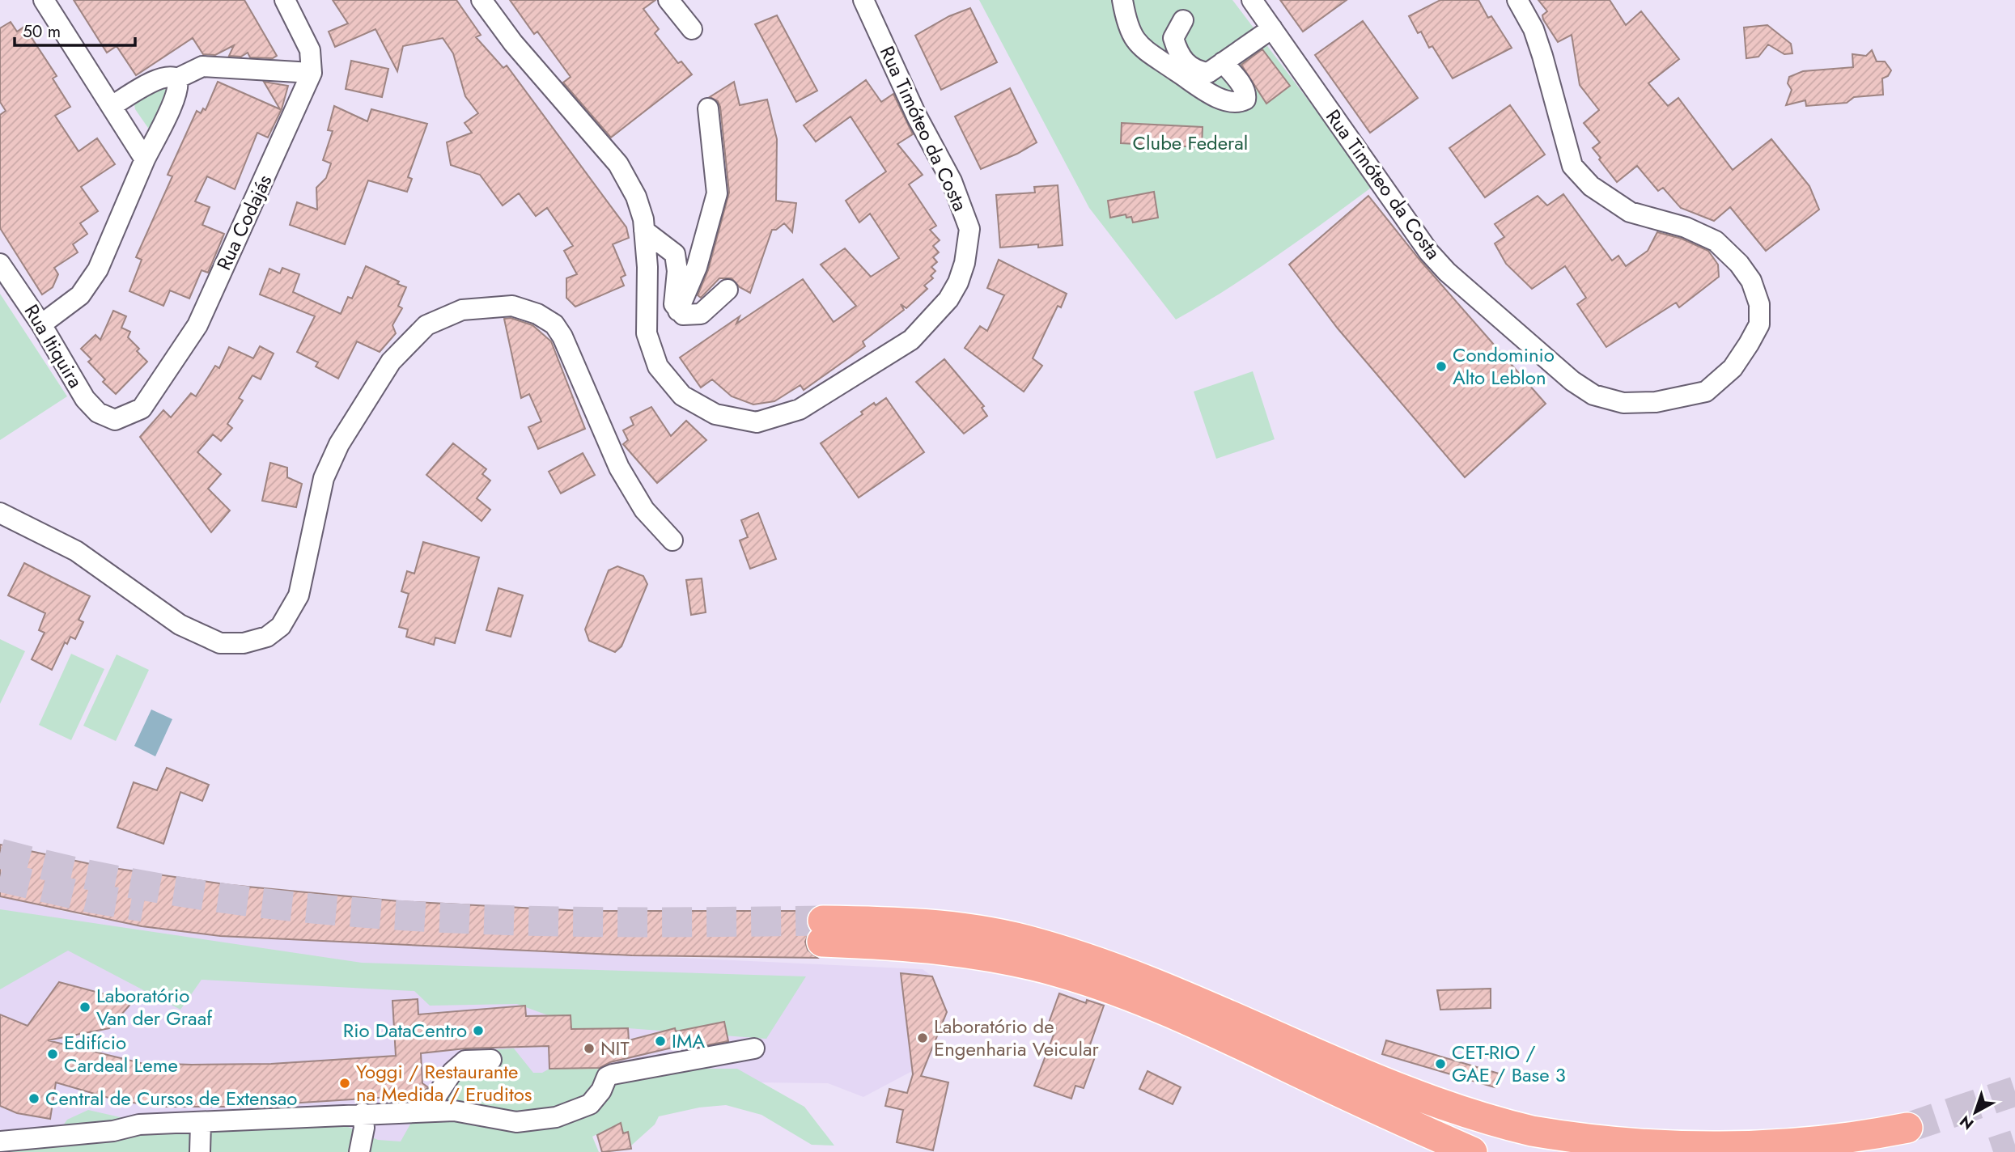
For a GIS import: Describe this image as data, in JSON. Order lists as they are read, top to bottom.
{
  "streets": {
    "street": ["Rua Timóteo da Costa", "Rua Codajás", "Rua Itiquira"]
  },
  "crossings": [
    ["Rua Codajás", "Rua Itiquira"]
  ],
  "parks": ["Clube Federal"],
  "places": [
    "Condominio Alto Leblon",
    "Laboratório Van der Graaf",
    "Rio DataCentro",
    "Laboratório de Engenharia Veicular",
    "IMA",
    "NIT",
    "Edifício Cardeal Leme",
    "CET-RIO / GAE / Base 3",
    "Yoggi / Restaurante na Medida / Eruditos",
    "Central de Cursos de Extensao"
  ],
  "scale_bar": "50 m",
  "north": "bottom left"
}
